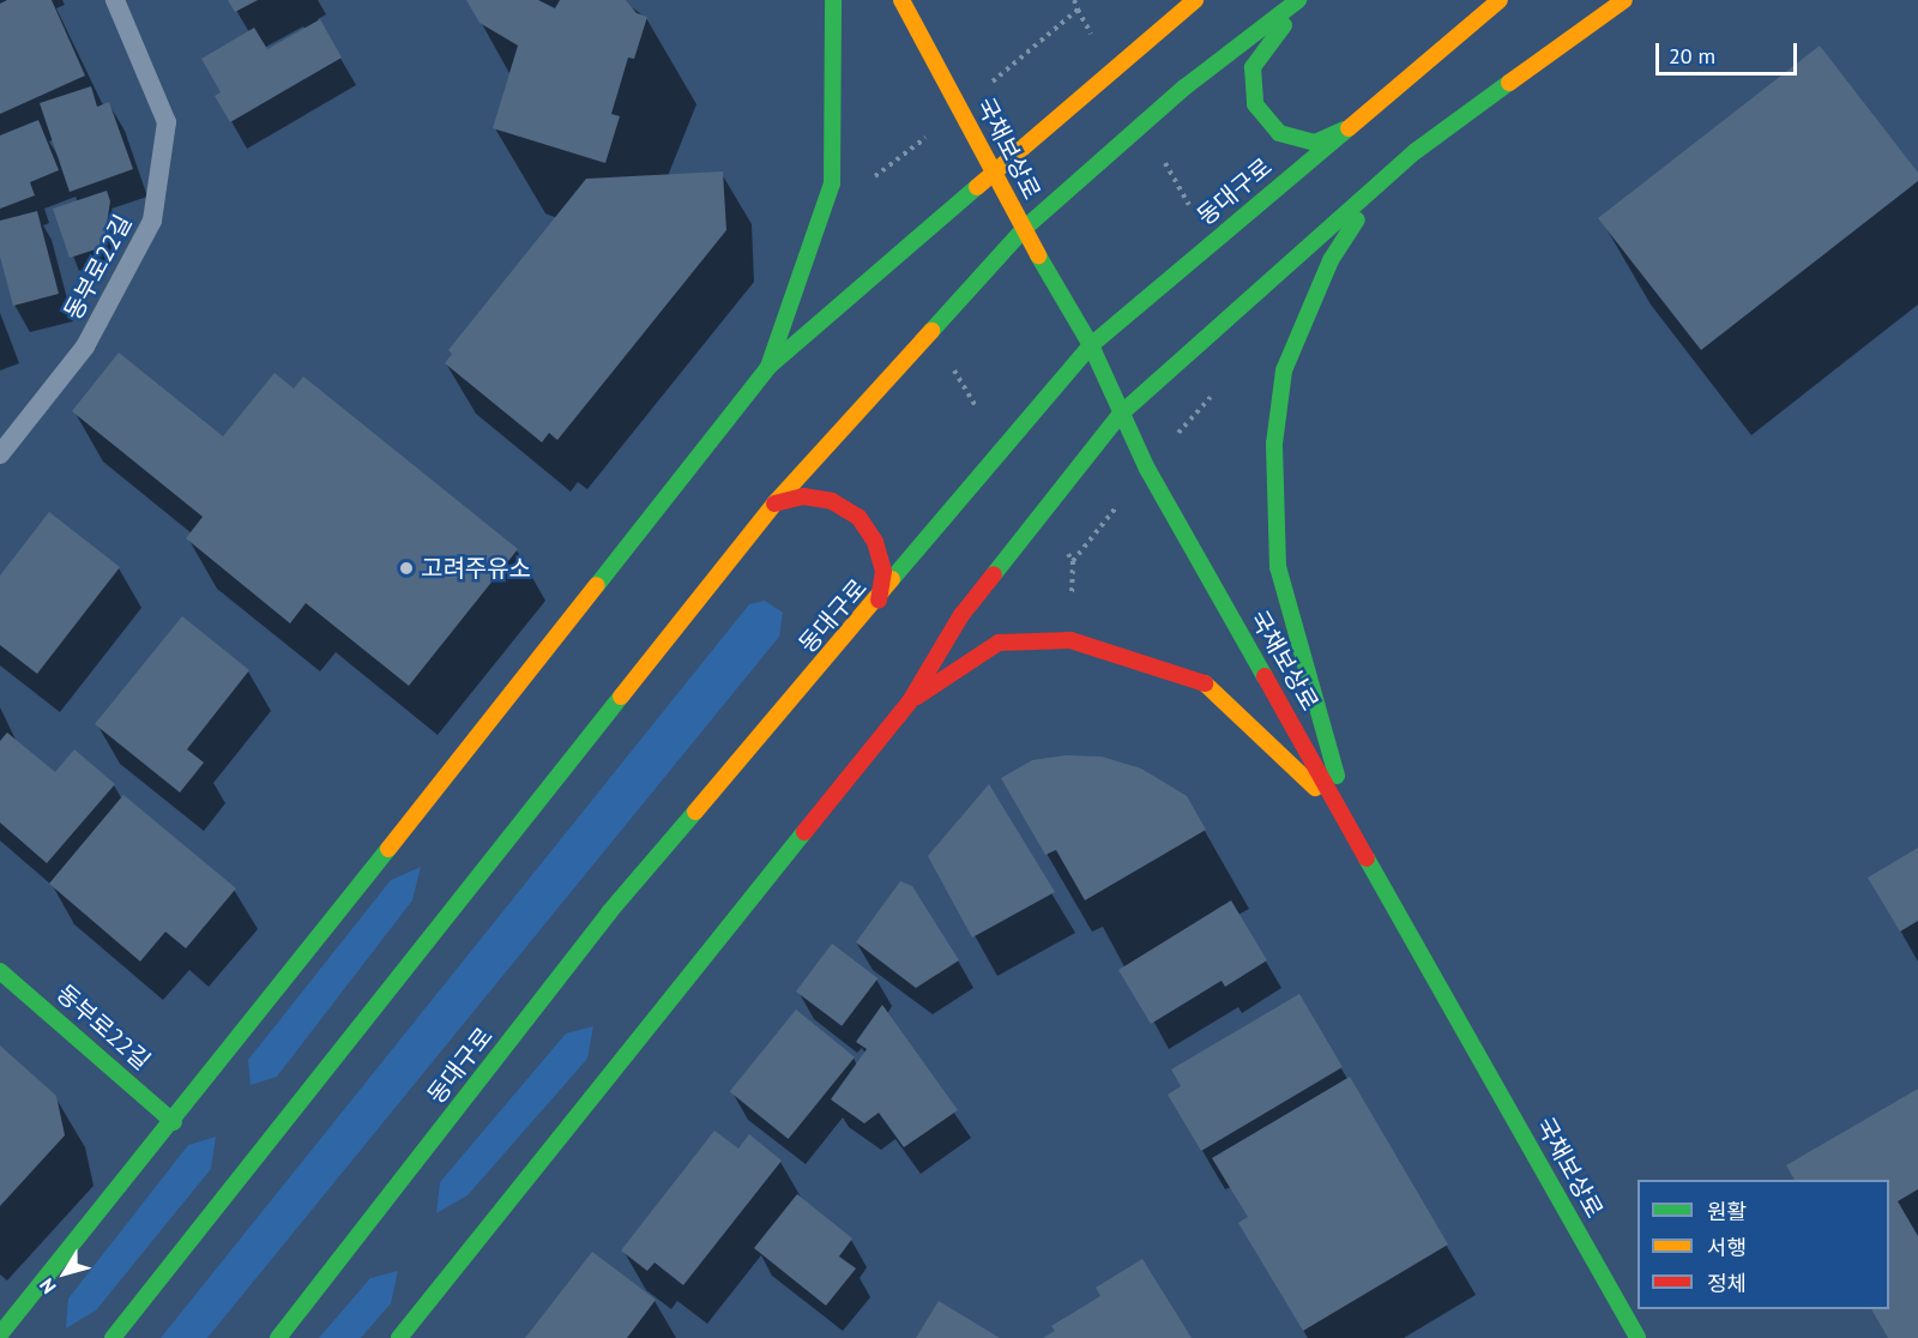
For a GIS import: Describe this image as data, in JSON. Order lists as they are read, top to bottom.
{
  "streets": {
    "main road": ["국채보상로", "동대구로", "동부로22길"]
  },
  "crossings": [
    ["국채보상로", "동대구로"]
  ],
  "places": ["고려주유소"],
  "legend": ["원활", "서행", "정체"],
  "scale_bar": "20 m",
  "north": "bottom left"
}
